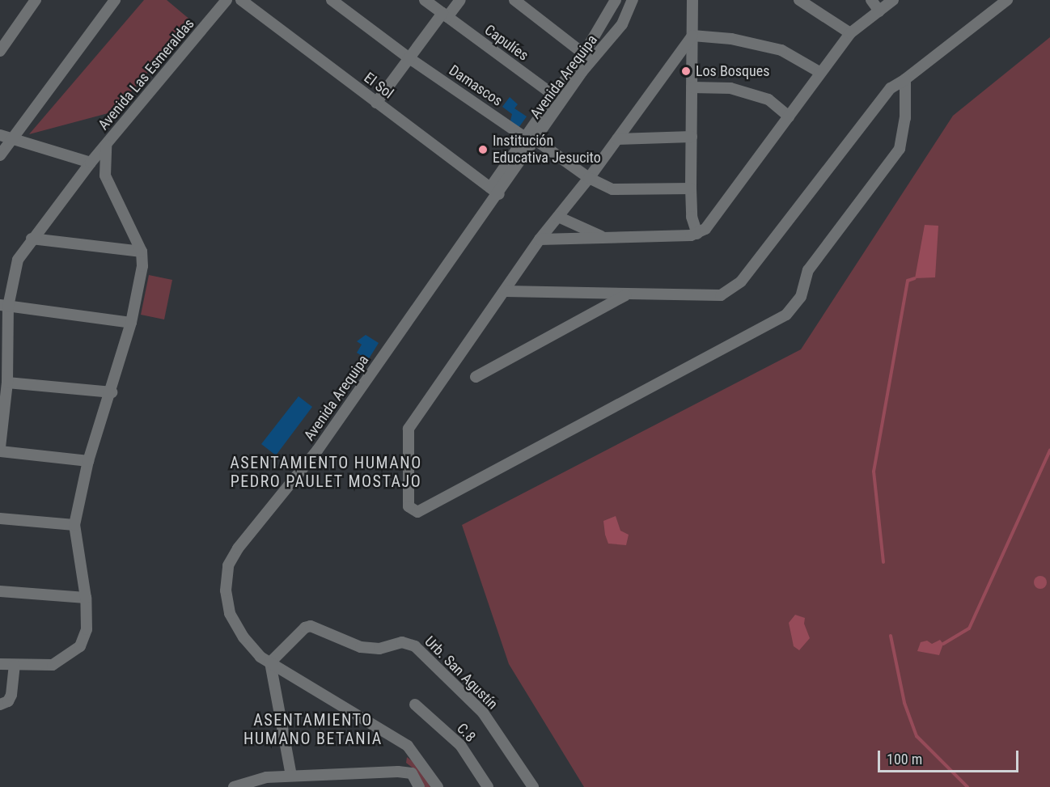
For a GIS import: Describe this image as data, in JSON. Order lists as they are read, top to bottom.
{
  "streets": {
    "street": [
      "Capulíes",
      "Avenida Las Esmeraldas",
      "Avenida Arequipa",
      "El Sol",
      "Damascos",
      "Urb. San Agustín",
      "C.8"
    ]
  },
  "crossings": [
    ["Avenida Arequipa", "El Sol"],
    ["Avenida Arequipa", "Damascos"],
    ["Avenida Arequipa", "Urb. San Agustín"]
  ],
  "districts": ["ASENTAMIENTO HUMANO PEDRO PAULET MOSTAJO", "ASENTAMIENTO HUMANO BETANIA"],
  "places": ["Los Bosques", "Institución Educativa Jesucito"],
  "scale_bar": "100 m"
}
